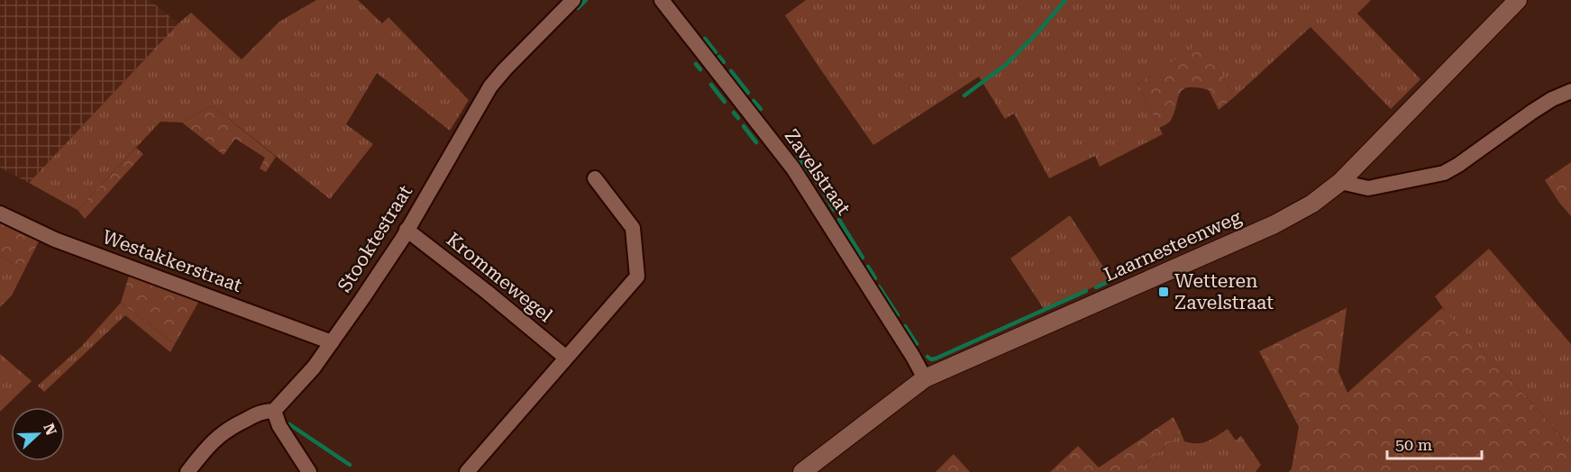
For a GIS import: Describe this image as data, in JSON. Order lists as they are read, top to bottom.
{
  "streets": {
    "street": [
      "Zavelstraat",
      "Stooktestraat",
      "Laarnesteenweg",
      "Westakkerstraat",
      "Krommewegel"
    ]
  },
  "crossings": [
    ["Zavelstraat", "Laarnesteenweg"],
    ["Stooktestraat", "Westakkerstraat"],
    ["Stooktestraat", "Krommewegel"]
  ],
  "places": {
    "transit": ["Wetteren Zavelstraat"]
  },
  "scale_bar": "50 m",
  "north": "right"
}
